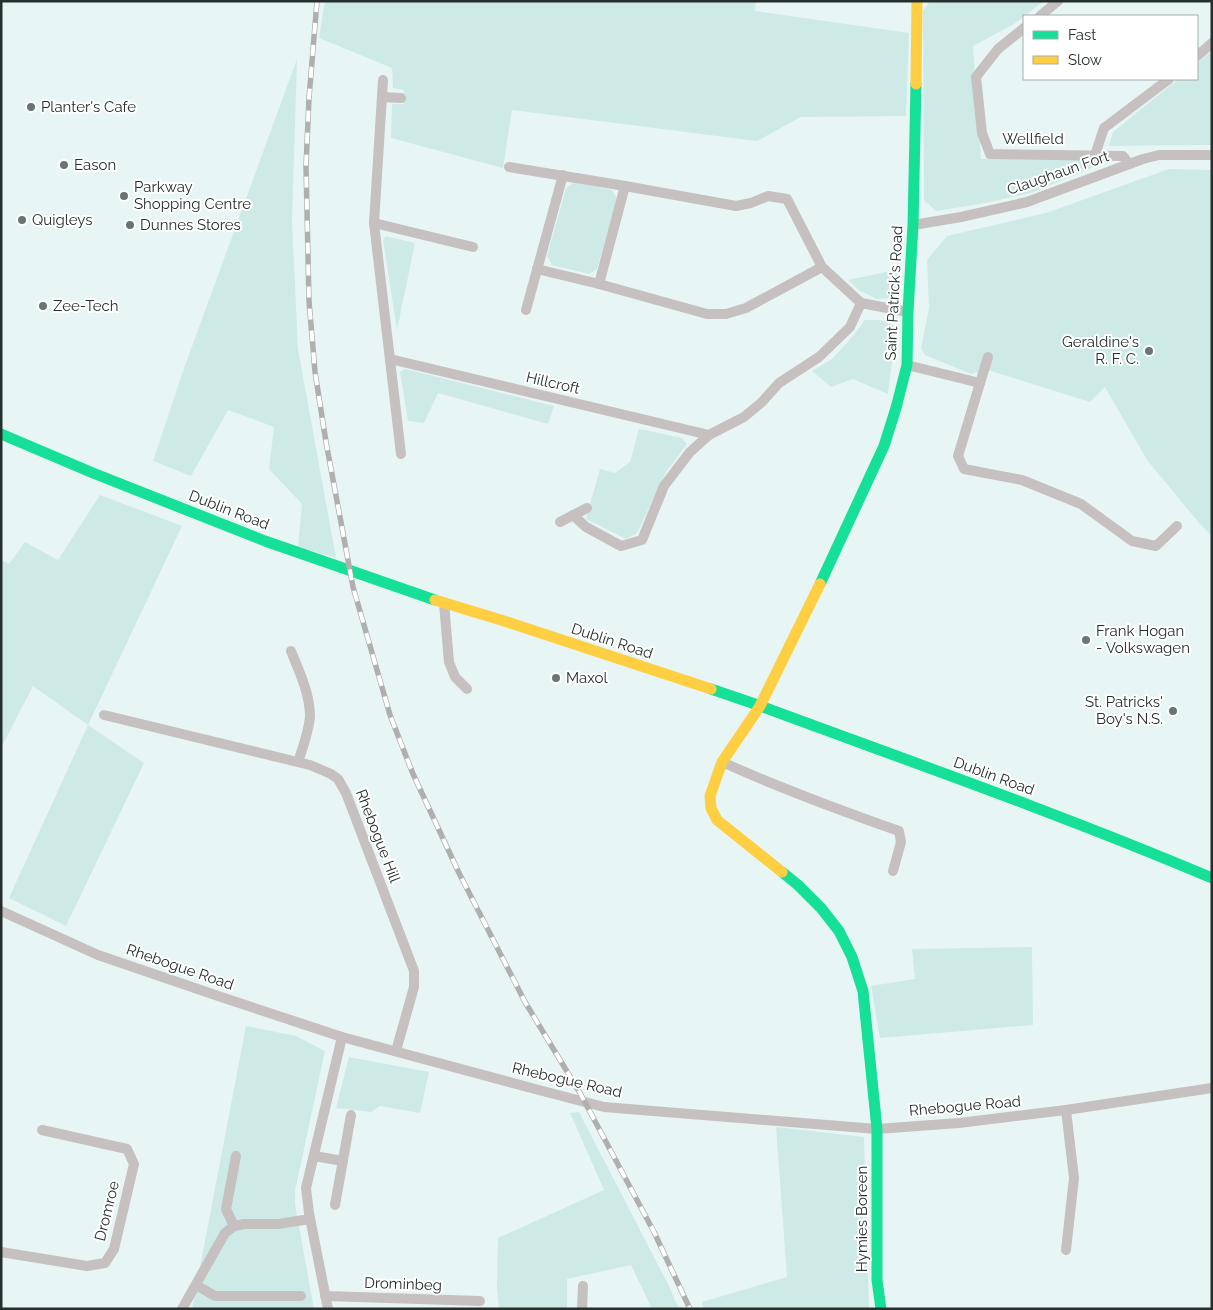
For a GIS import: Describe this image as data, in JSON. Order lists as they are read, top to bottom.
{
  "streets": {
    "street": [
      "Wellfield",
      "Claughaun Fort",
      "Saint Patrick's Road",
      "Hillcroft",
      "Dublin Road",
      "Rhebogue Hill",
      "Rhebogue Road",
      "Dromroe",
      "Hymies Boreen",
      "Drominbeg"
    ]
  },
  "crossings": [
    ["Wellfield", "Claughaun Fort"],
    ["Claughaun Fort", "Saint Patrick's Road"],
    ["Saint Patrick's Road", "Dublin Road"],
    ["Saint Patrick's Road", "Hymies Boreen"],
    ["Rhebogue Hill", "Rhebogue Road"],
    ["Rhebogue Road", "Hymies Boreen"]
  ],
  "places": [
    "Planter's Cafe",
    "Eason",
    "Parkway Shopping Centre",
    "Quigleys",
    "Dunnes Stores",
    "Zee-Tech",
    "Geraldine's R. F. C.",
    "Frank Hogan - Volkswagen",
    "Maxol",
    "St. Patricks' Boy's N.S."
  ],
  "legend": ["Fast", "Slow"]
}
